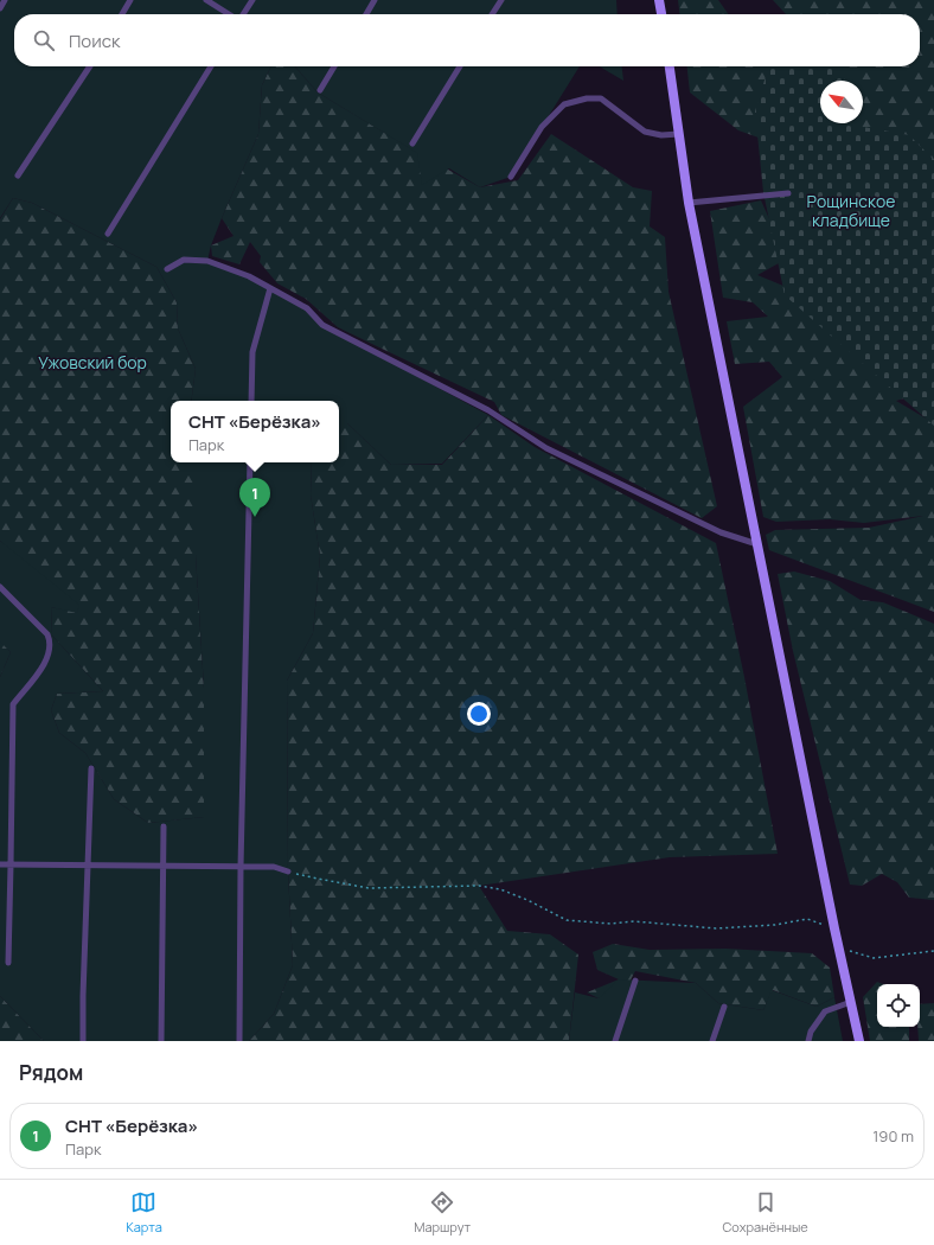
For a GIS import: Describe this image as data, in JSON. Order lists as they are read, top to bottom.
{
  "parks": ["Рощинское кладбище", "Ужовский бор"],
  "north": "top left",
  "page": {
    "search": "Поиск",
    "popup": ["СНТ «Берёзка»", "Парк"],
    "pins": "1",
    "heading": "Рядом",
    "list": [
      {
        "mark": "1",
        "name": "СНТ «Берёзка»",
        "note": "Парк",
        "value": "190 m"
      }
    ],
    "nav": ["Карта", "Маршрут", "Сохранённые"]
  }
}
